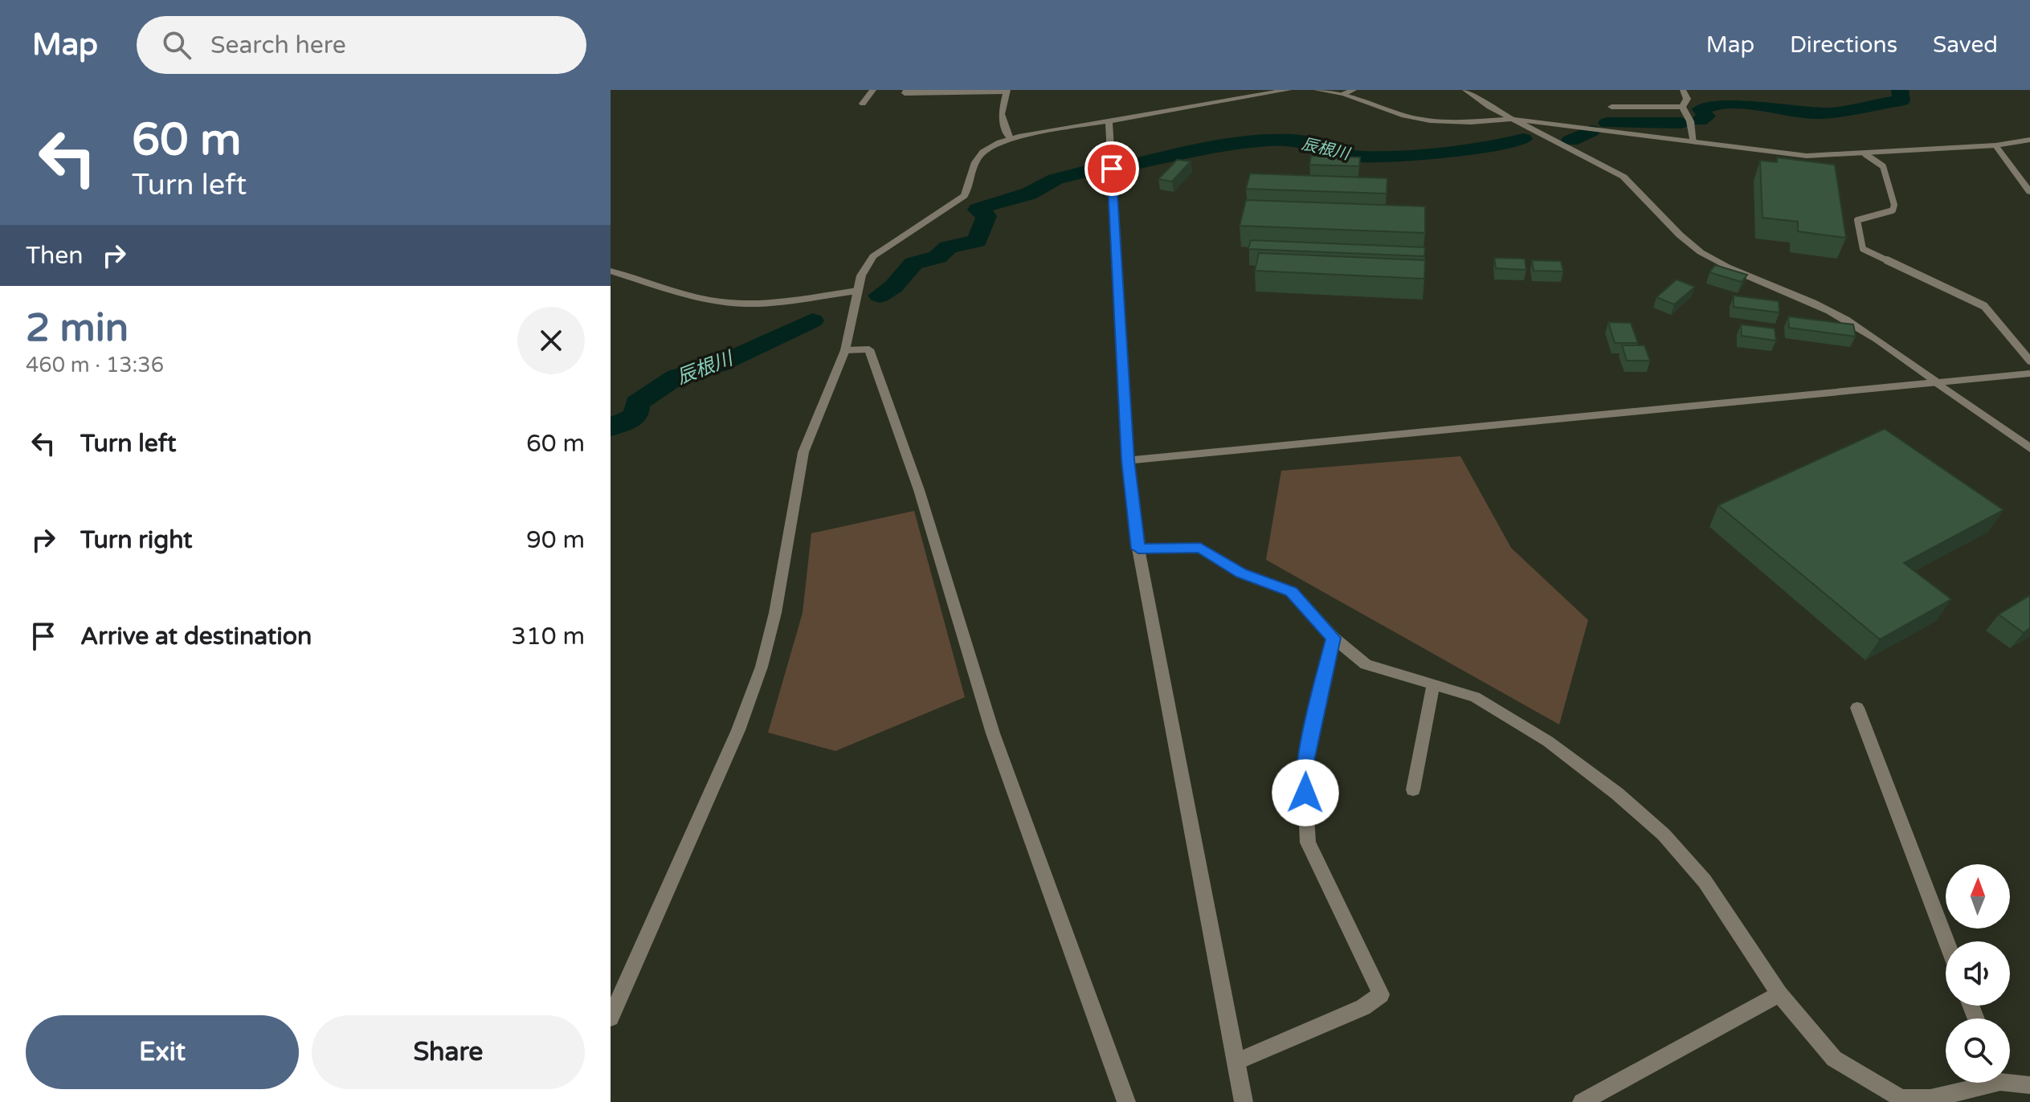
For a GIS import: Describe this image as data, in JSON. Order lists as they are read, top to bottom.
{
  "water": ["辰根川"],
  "north": "top",
  "page": {
    "header": "Map",
    "search": "Search here",
    "nav": ["Map", "Directions", "Saved"],
    "turn": ["60 m", "Turn left"],
    "then": "Then",
    "heading": ["2 min", "460 m · 13:36"],
    "list": [
      {
        "name": "Turn left",
        "value": "60 m"
      },
      {
        "name": "Turn right",
        "value": "90 m"
      },
      {
        "name": "Arrive at destination",
        "value": "310 m"
      }
    ],
    "buttons": ["Exit", "Share"]
  }
}
